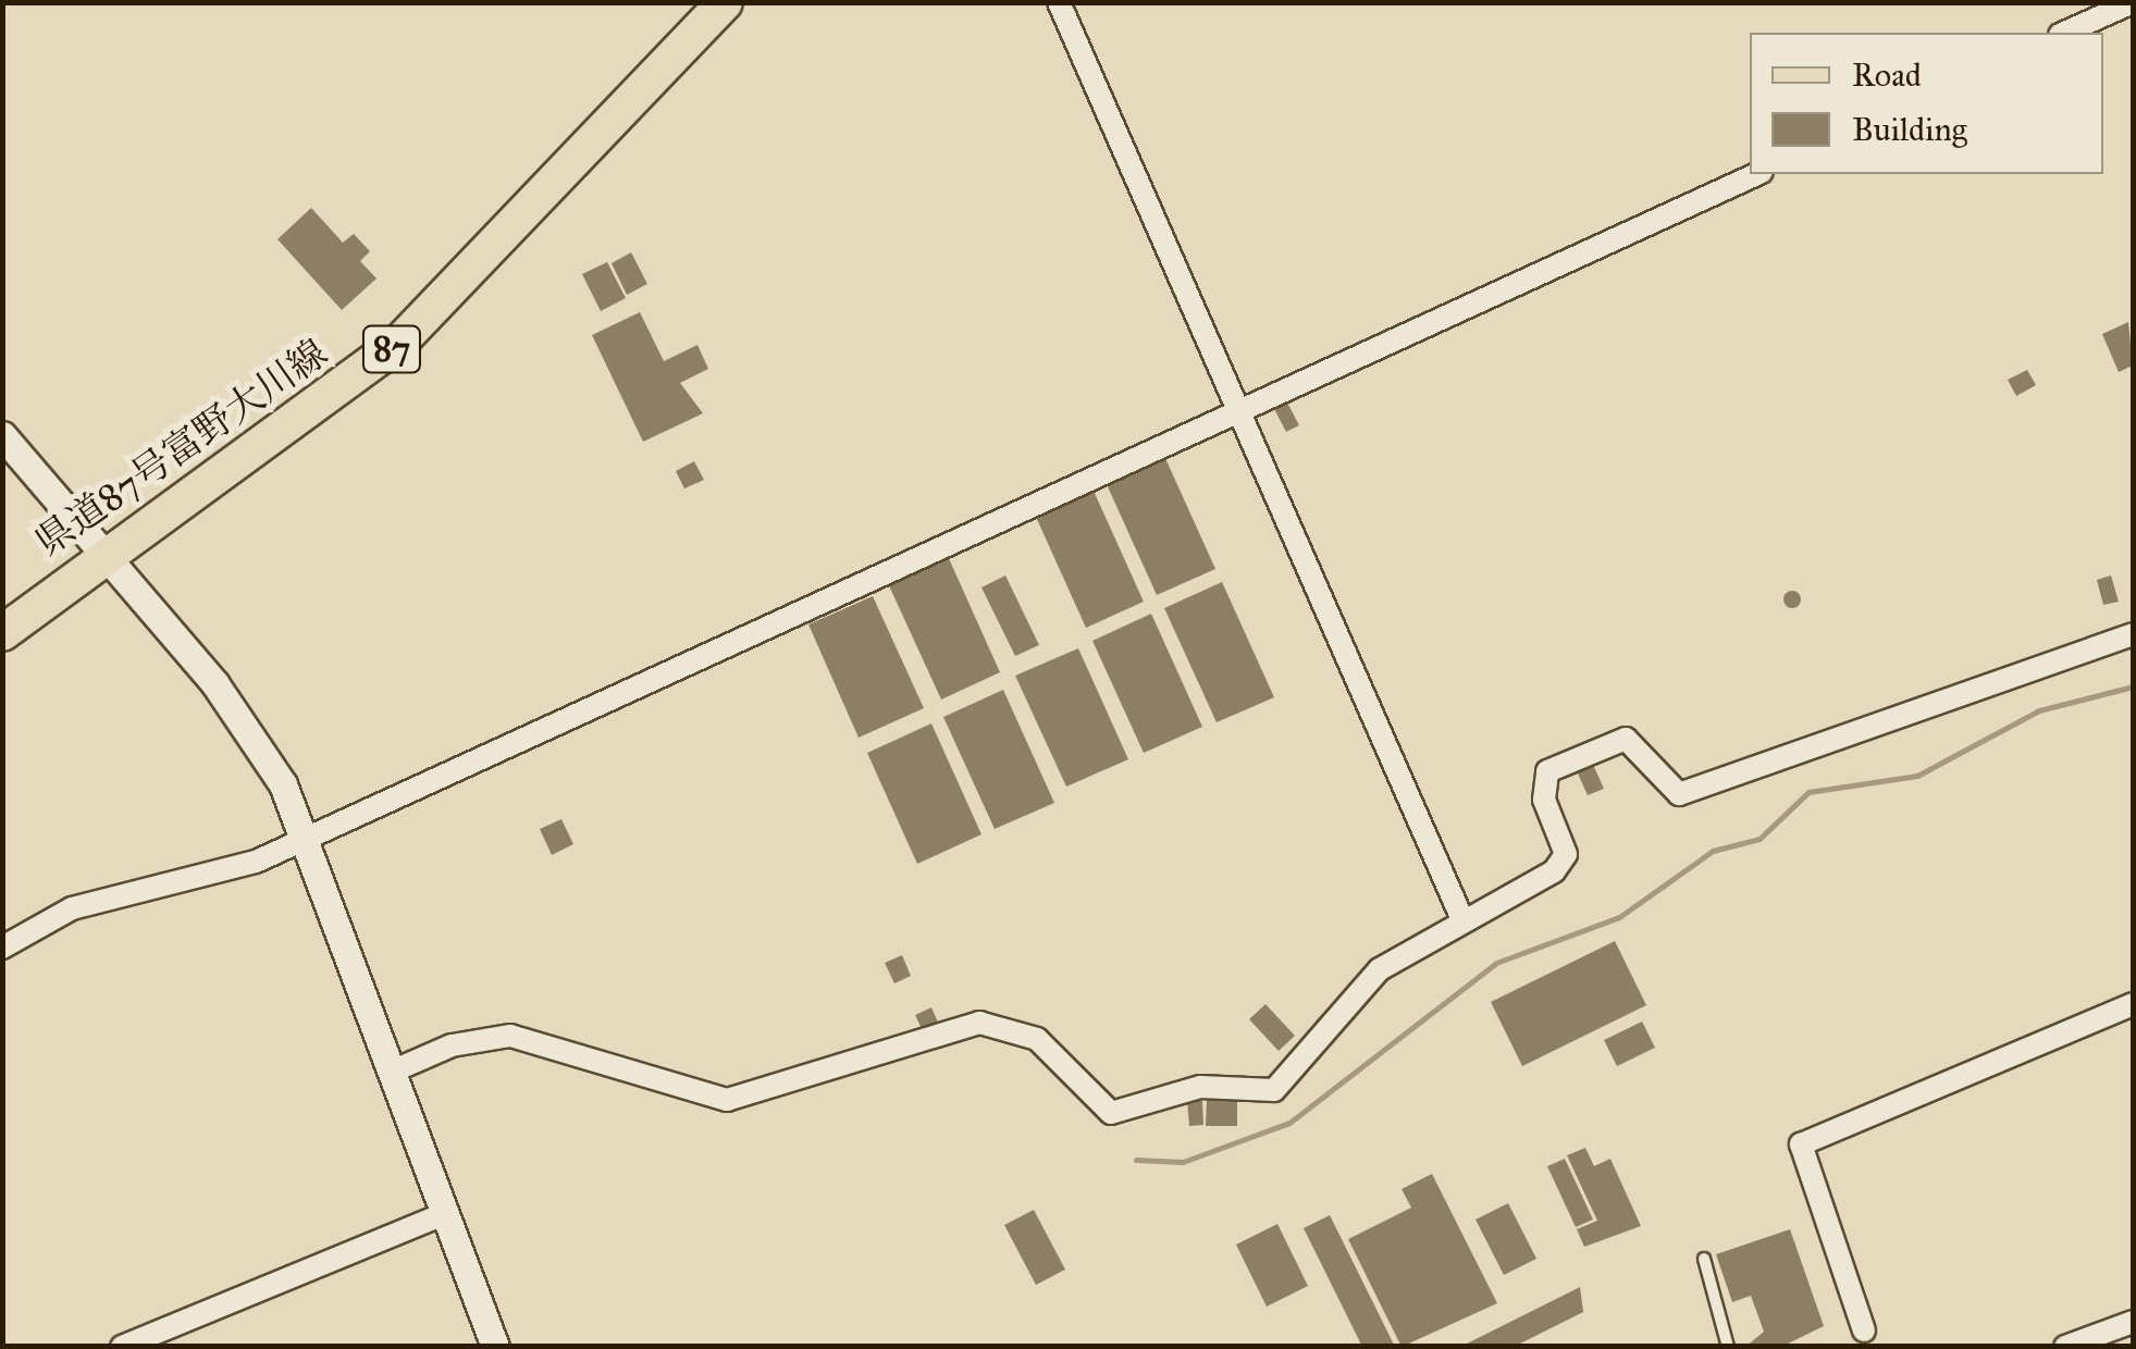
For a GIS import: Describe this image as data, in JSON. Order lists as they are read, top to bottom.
{
  "streets": {
    "main road": ["87", "県道87号富野大川線"]
  },
  "legend": ["Road", "Building"]
}
